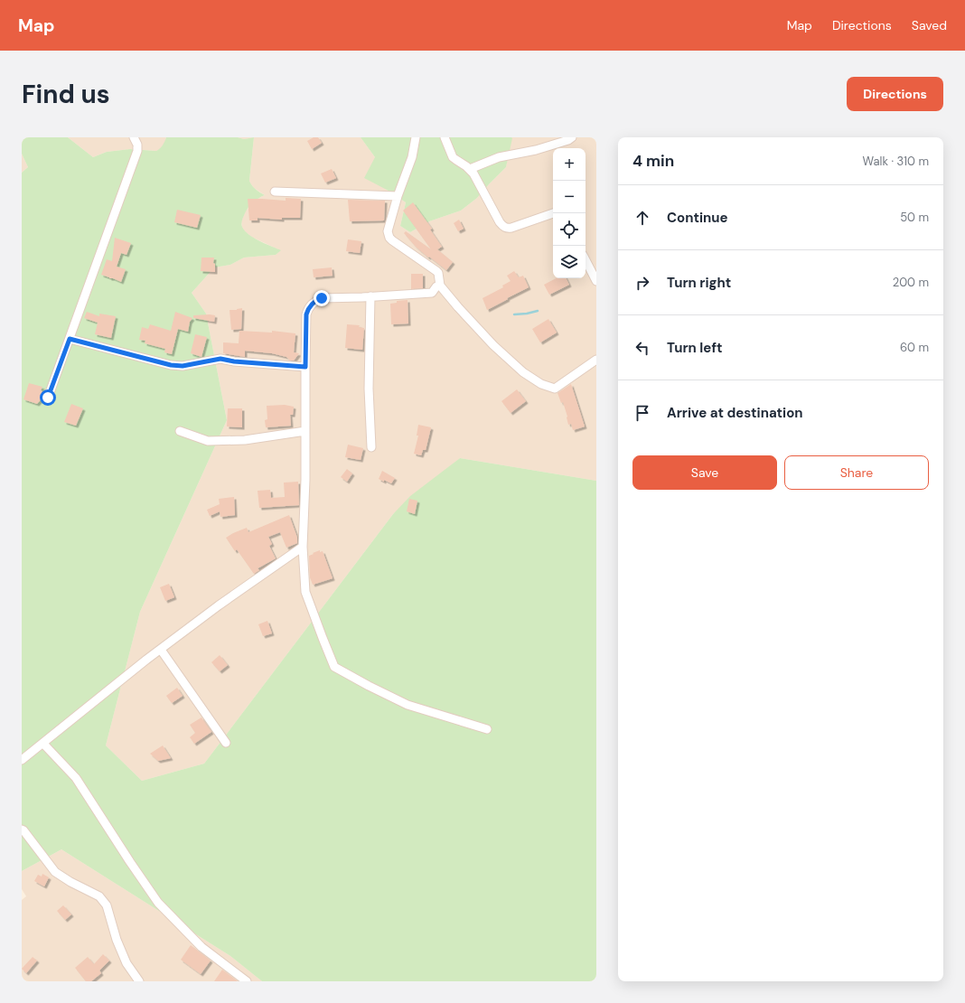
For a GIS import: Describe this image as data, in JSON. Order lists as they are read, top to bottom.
{
  "page": {
    "header": "Map",
    "nav": ["Map", "Directions", "Saved"],
    "buttons": [
      "Directions",
      ["Save", "Share"]
    ],
    "title": "Find us",
    "heading": ["4 min", "Walk · 310 m"],
    "map_buttons": ["+", "−"],
    "list": [
      ["Continue", "50 m"],
      ["Turn right", "200 m"],
      ["Turn left", "60 m"],
      "Arrive at destination"
    ]
  }
}
